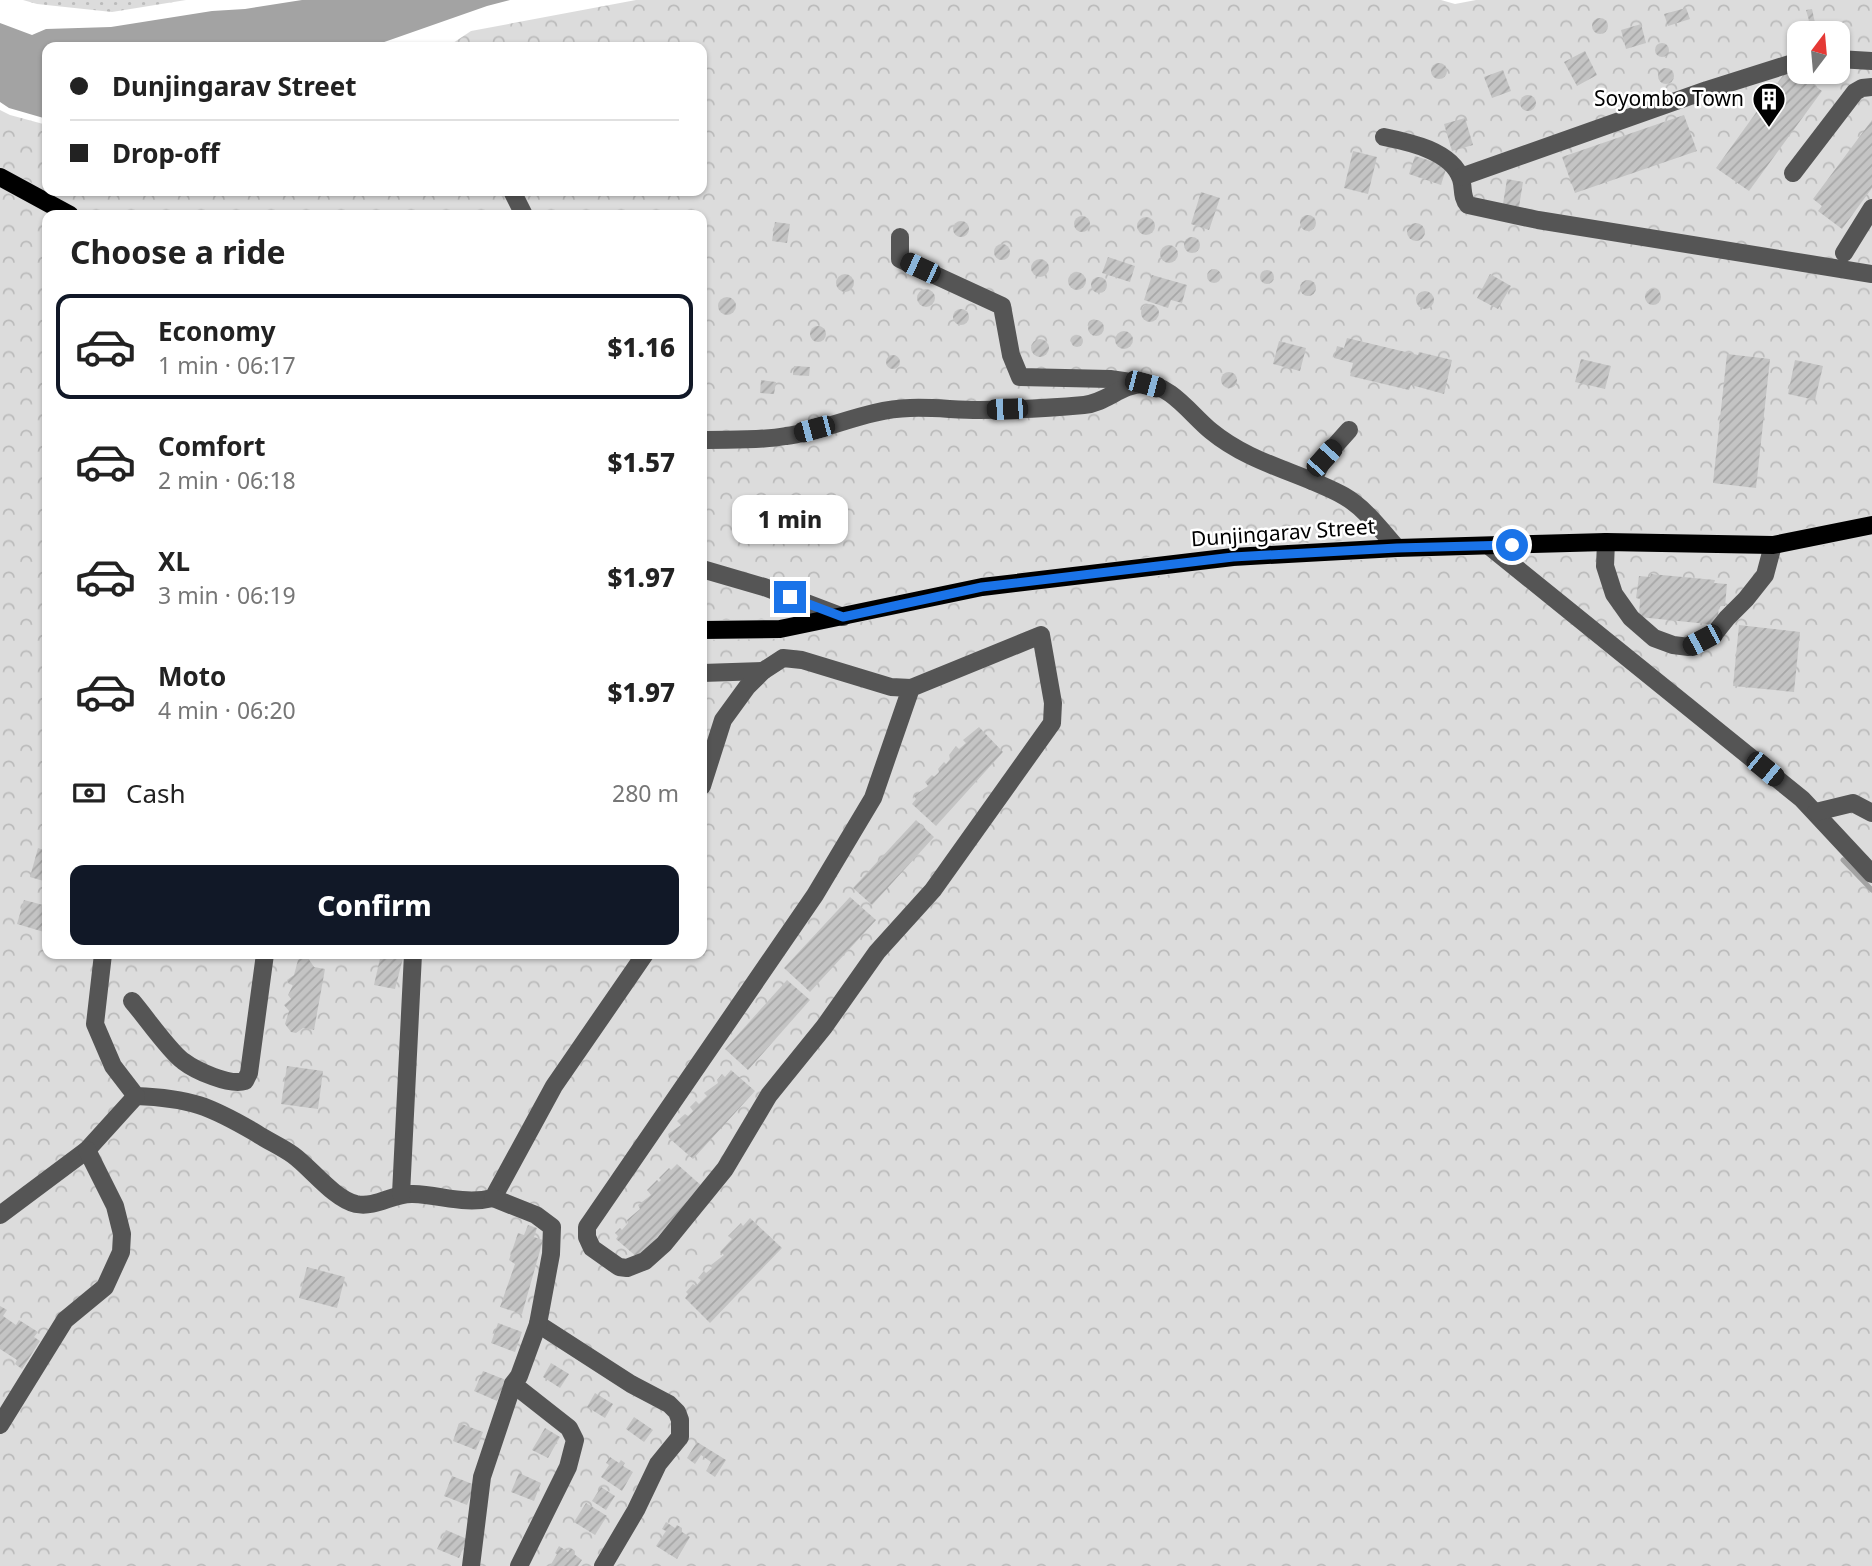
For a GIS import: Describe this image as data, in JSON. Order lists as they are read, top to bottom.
{
  "streets": {
    "main road": ["Dunjingarav Street"]
  },
  "places": {
    "building": ["Soyombo Town"]
  },
  "north": "top",
  "page": {
    "banner": ["Dunjingarav Street", "Drop-off"],
    "heading": "Choose a ride",
    "list": [
      {
        "name": "Economy",
        "note": "1 min · 06:17",
        "value": "$1.16"
      },
      {
        "name": "Comfort",
        "note": "2 min · 06:18",
        "value": "$1.57"
      },
      {
        "name": "XL",
        "note": "3 min · 06:19",
        "value": "$1.97"
      },
      {
        "name": "Moto",
        "note": "4 min · 06:20",
        "value": "$1.97"
      }
    ],
    "bubble": "1 min",
    "pay": ["Cash", "280 m"],
    "buttons": "Confirm"
  }
}
